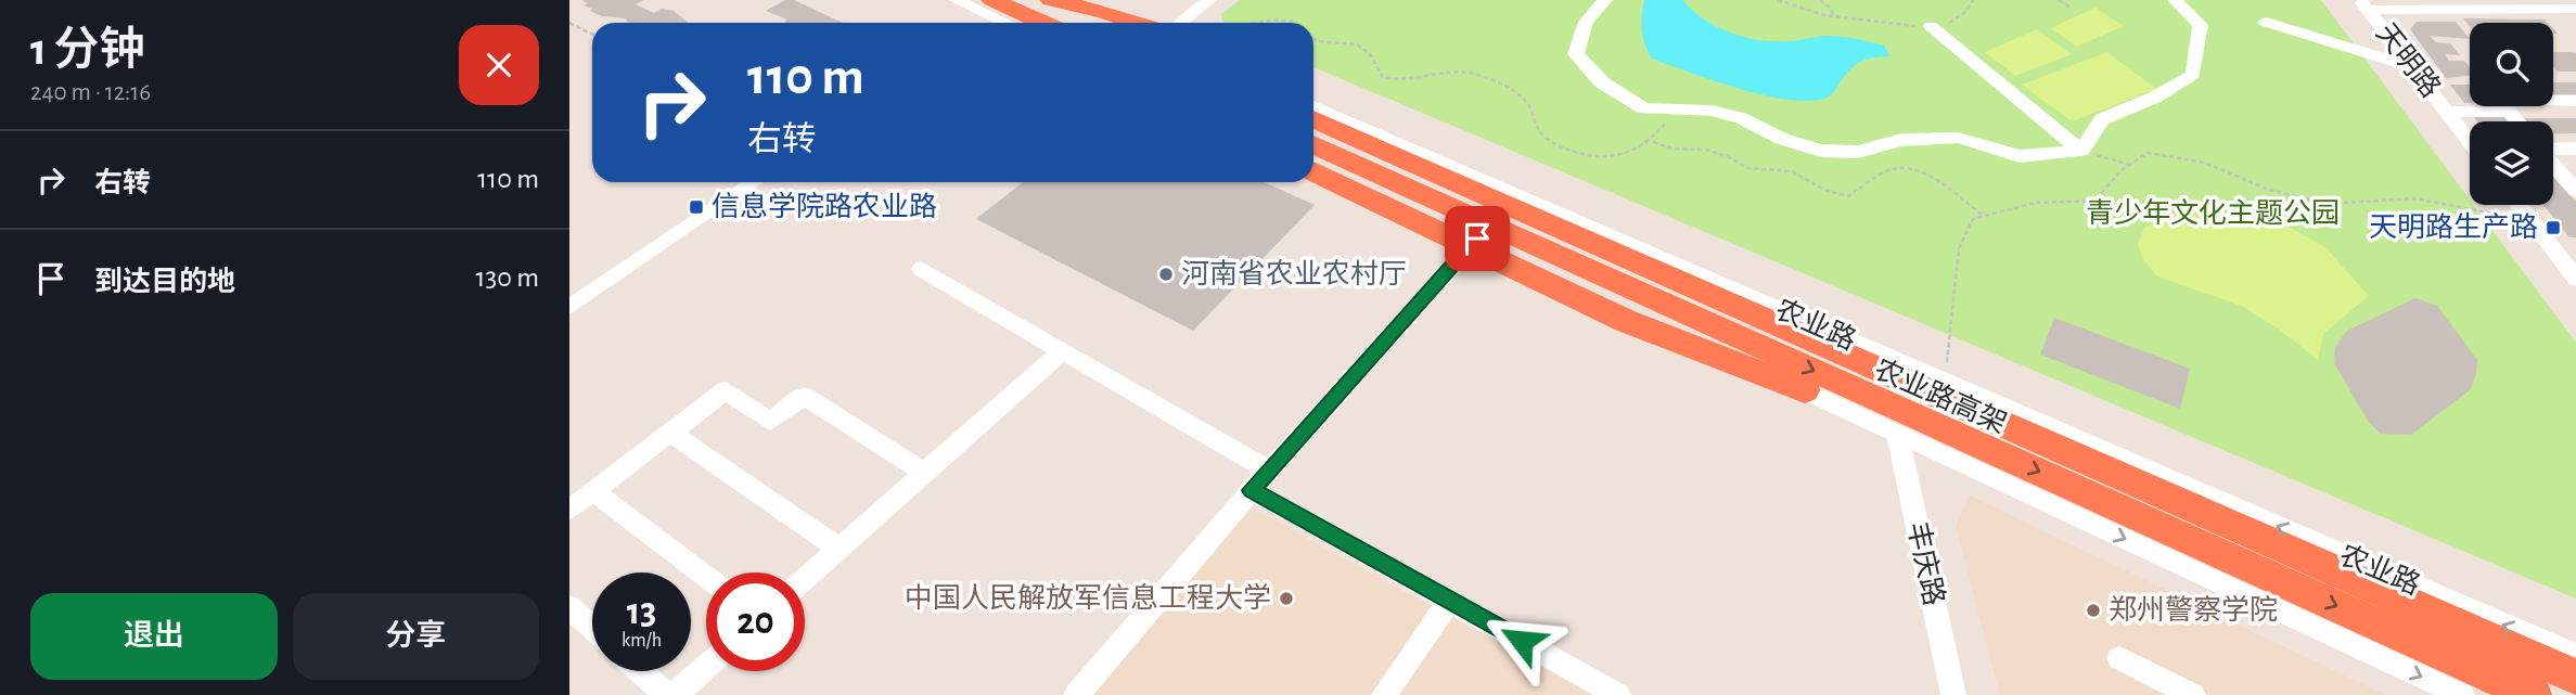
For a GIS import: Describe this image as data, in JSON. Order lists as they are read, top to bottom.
{
  "streets": {
    "highway": ["农业路高架"],
    "street": ["天明路", "农业路", "丰庆路"]
  },
  "parks": ["青少年文化主题公园"],
  "places": {
    "transit": ["信息学院路农业路", "天明路生产路"],
    "other": ["河南省农业农村厅", "中国人民解放军信息工程大学", "郑州警察学院"]
  },
  "page": {
    "heading": ["1 分钟", "240 m · 12:16"],
    "turn": ["110 m", "右转"],
    "list": [
      {
        "name": "右转",
        "value": "110 m"
      },
      {
        "name": "到达目的地",
        "value": "130 m"
      }
    ],
    "speed": "13 km/h",
    "limit": "20",
    "buttons": ["退出", "分享"]
  }
}
